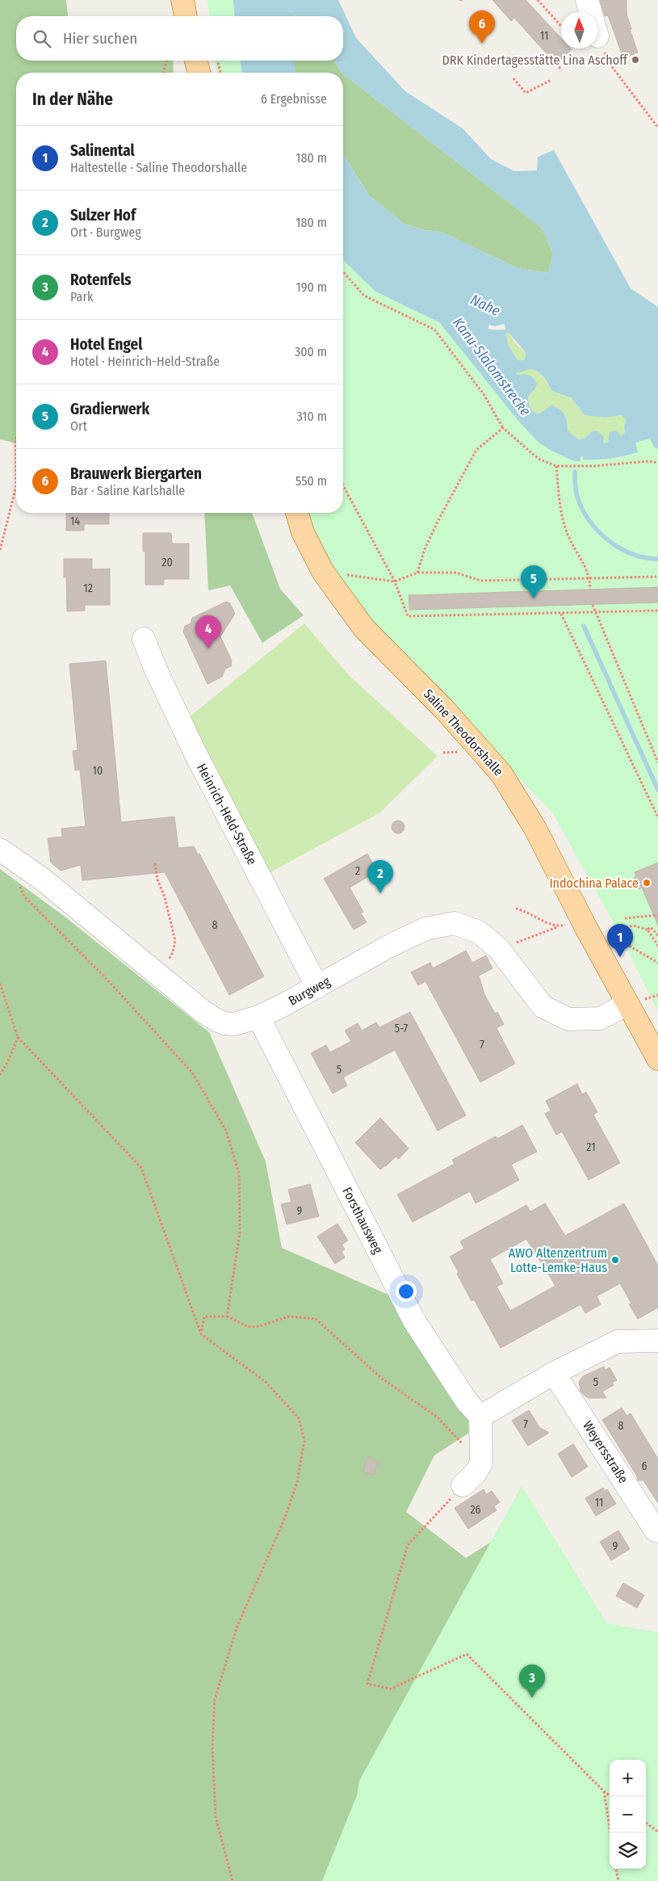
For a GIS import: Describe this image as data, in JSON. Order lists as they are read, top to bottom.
{
  "streets": {
    "main road": ["Saline Theodorshalle"],
    "street": [
      "Heinrich-Held-Straße",
      "Burgweg",
      "Forsthausweg",
      "Weyersstraße"
    ]
  },
  "crossings": [
    ["Saline Theodorshalle", "Burgweg"],
    ["Heinrich-Held-Straße", "Burgweg"],
    ["Burgweg", "Forsthausweg"]
  ],
  "water": ["Nahe", "Kanu-Slalomstrecke"],
  "places": ["DRK Kindertagesstätte Lina Aschoff", "Indochina Palace", "AWO Altenzentrum Lotte-Lemke-Haus"],
  "house_numbers": [
    "11",
    "14",
    "20",
    "12",
    "10",
    "2",
    "8",
    "5-7",
    "7",
    "5",
    "21",
    "9",
    "5",
    "7",
    "8",
    "6",
    "11",
    "26",
    "9"
  ],
  "north": "top",
  "page": {
    "pins": [
      "6",
      "5",
      "4",
      "2",
      "1",
      "3"
    ],
    "search": "Hier suchen",
    "heading": ["In der Nähe", "6 Ergebnisse"],
    "list": [
      {
        "mark": "1",
        "name": "Salinental",
        "note": "Haltestelle · Saline Theodorshalle",
        "value": "180 m"
      },
      {
        "mark": "2",
        "name": "Sulzer Hof",
        "note": "Ort · Burgweg",
        "value": "180 m"
      },
      {
        "mark": "3",
        "name": "Rotenfels",
        "note": "Park",
        "value": "190 m"
      },
      {
        "mark": "4",
        "name": "Hotel Engel",
        "note": "Hotel · Heinrich-Held-Straße",
        "value": "300 m"
      },
      {
        "mark": "5",
        "name": "Gradierwerk",
        "note": "Ort",
        "value": "310 m"
      },
      {
        "mark": "6",
        "name": "Brauwerk Biergarten",
        "note": "Bar · Saline Karlshalle",
        "value": "550 m"
      }
    ],
    "map_buttons": ["+", "−"]
  }
}
